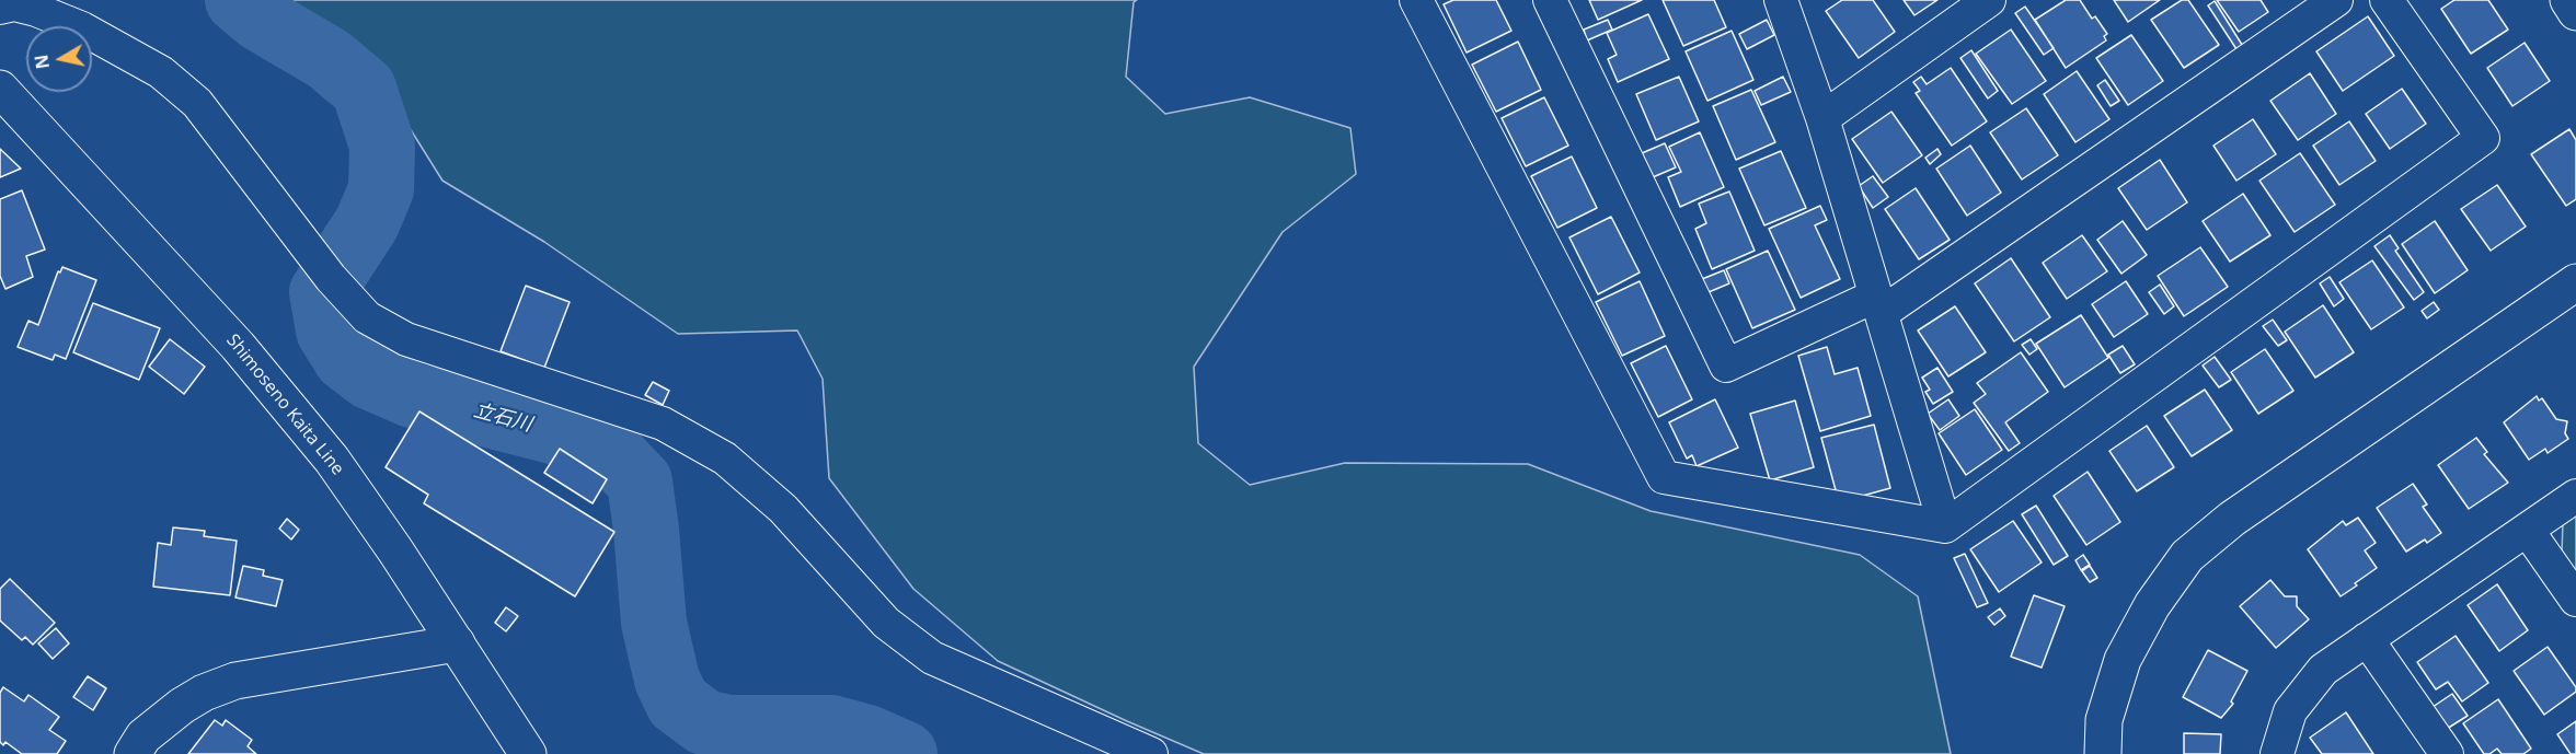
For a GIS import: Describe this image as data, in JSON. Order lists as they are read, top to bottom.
{
  "streets": {
    "street": ["Shimoseno Kaita Line"]
  },
  "water": ["立石川"],
  "north": "left"
}
